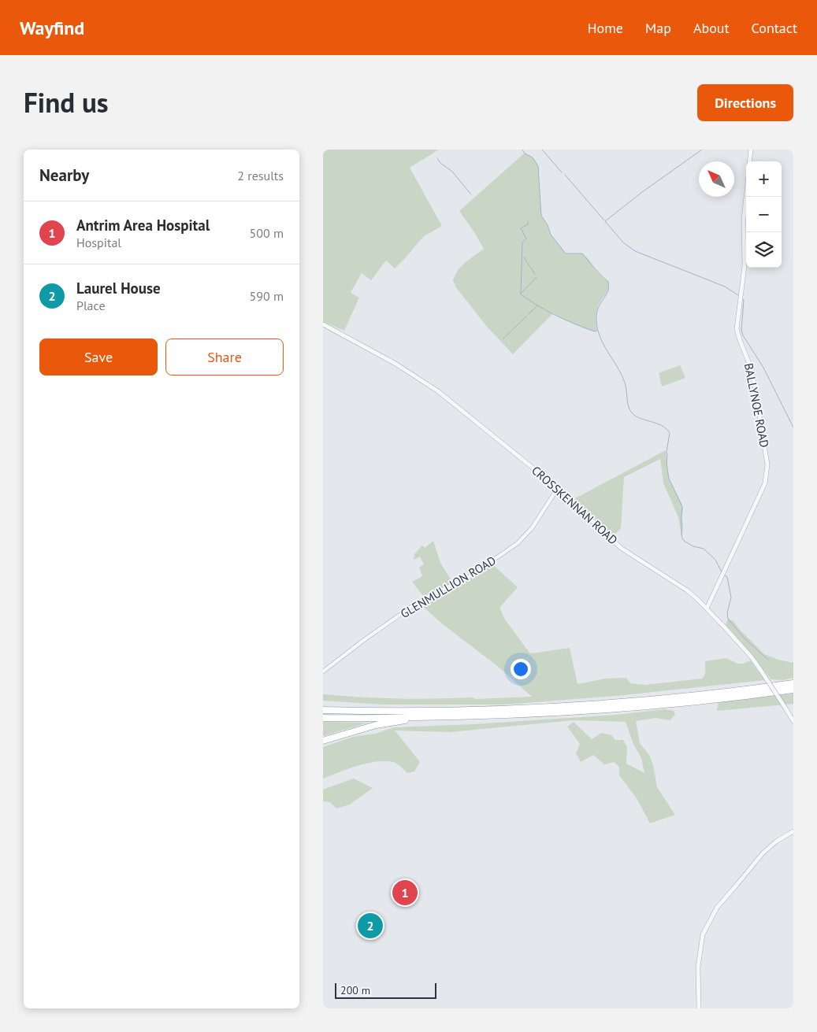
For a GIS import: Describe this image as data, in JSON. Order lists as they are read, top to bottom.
{
  "streets": {
    "street": ["BALLYNOE ROAD", "CROSSKENNAN ROAD", "GLENMULLION ROAD"]
  },
  "crossings": [
    ["BALLYNOE ROAD", "CROSSKENNAN ROAD"],
    ["CROSSKENNAN ROAD", "GLENMULLION ROAD"]
  ],
  "scale_bar": "200 m",
  "north": "top left",
  "page": {
    "header": "Wayfind",
    "nav": [
      "Home",
      "Map",
      "About",
      "Contact"
    ],
    "title": "Find us",
    "buttons": [
      "Directions",
      ["Save", "Share"]
    ],
    "heading": ["Nearby", "2 results"],
    "map_buttons": ["+", "−"],
    "list": [
      {
        "mark": "1",
        "name": "Antrim Area Hospital",
        "note": "Hospital",
        "value": "500 m"
      },
      {
        "mark": "2",
        "name": "Laurel House",
        "note": "Place",
        "value": "590 m"
      }
    ],
    "pins": ["1", "2"],
    "scale": "200 m"
  }
}
